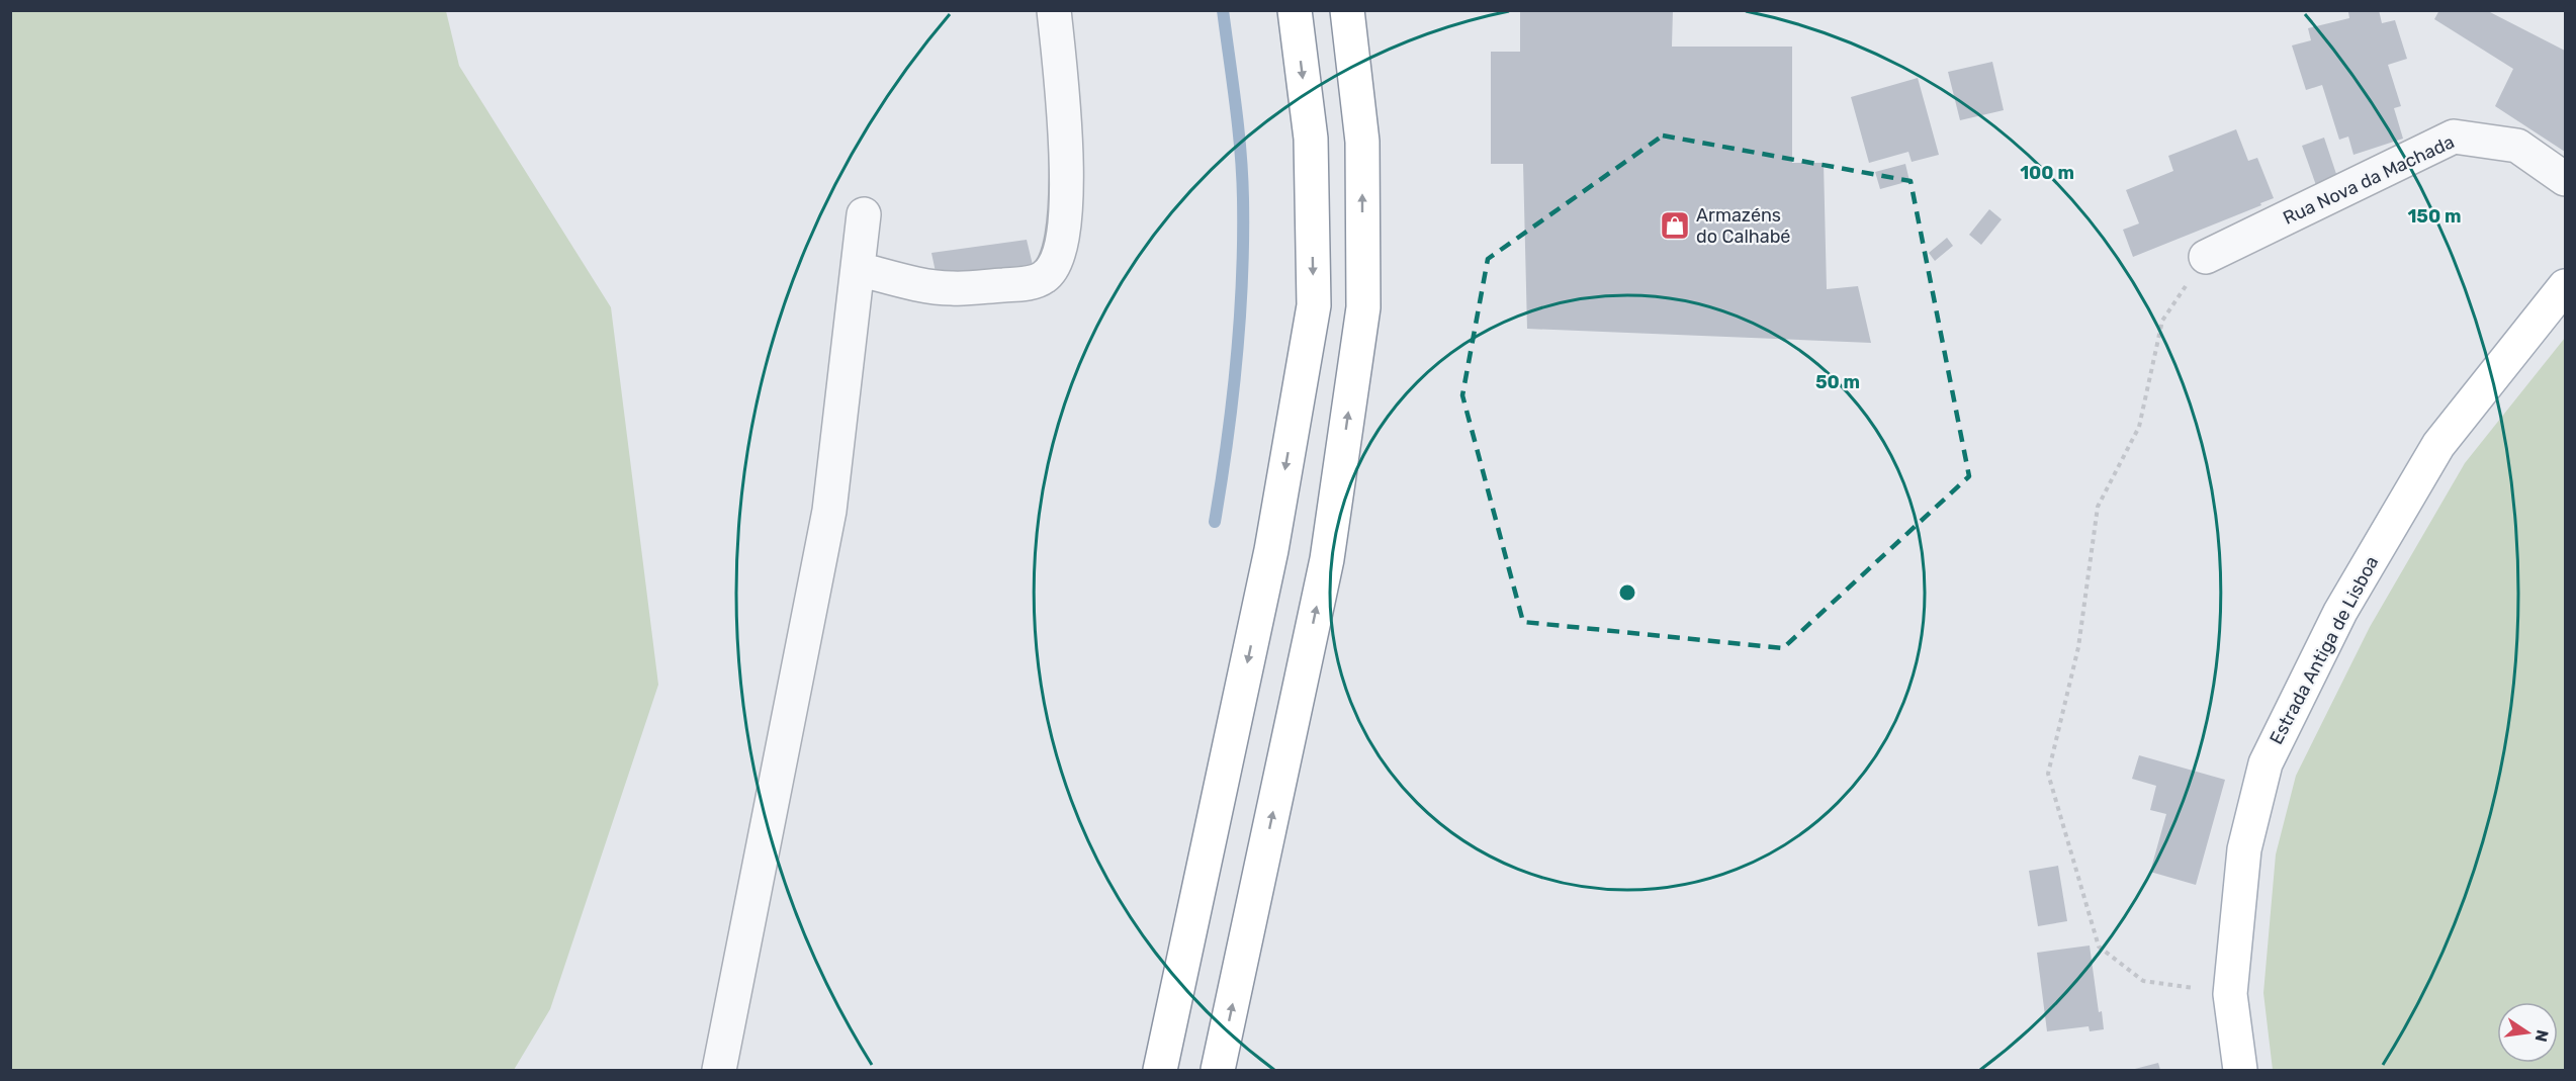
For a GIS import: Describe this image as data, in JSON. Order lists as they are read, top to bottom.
{
  "streets": {
    "main road": ["Estrada Antiga de Lisboa"],
    "street": ["Rua Nova da Machada"]
  },
  "places": {
    "shop": ["Armazéns do Calhabé"]
  },
  "north": "right",
  "rings": ["100 m", "150 m", "50 m"]
}
